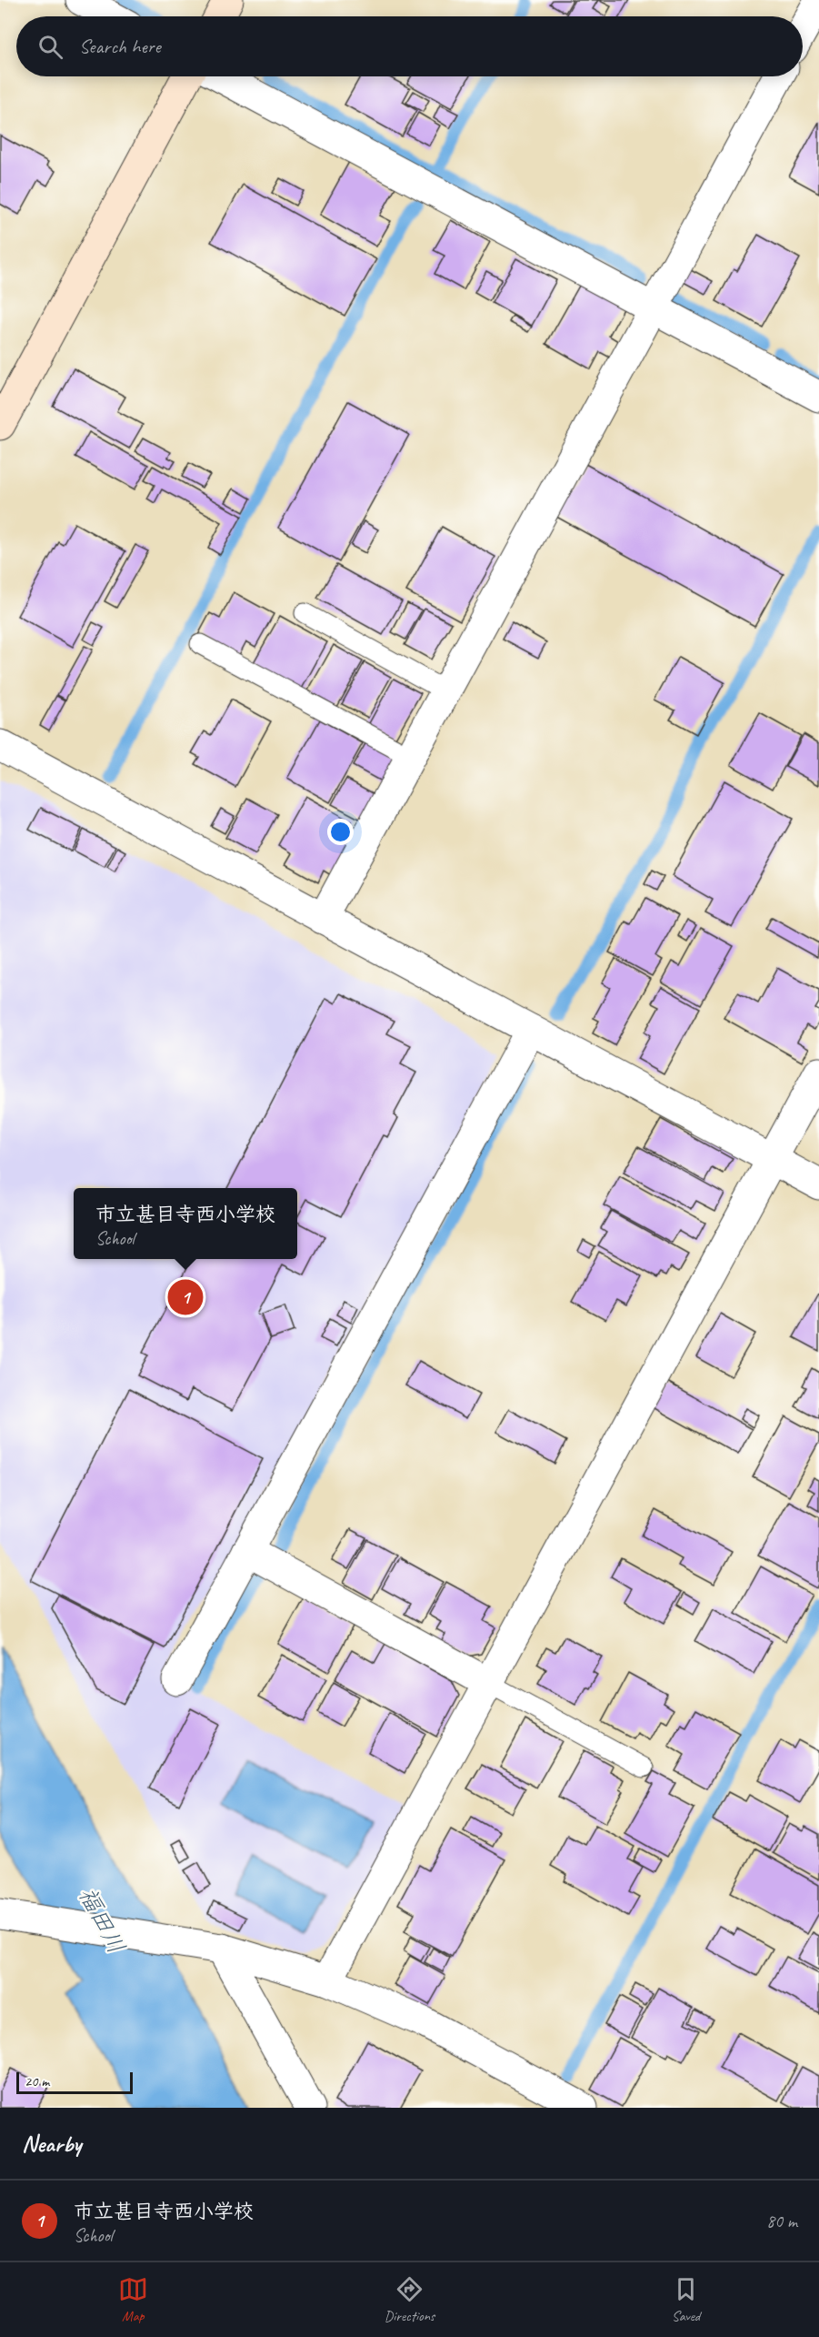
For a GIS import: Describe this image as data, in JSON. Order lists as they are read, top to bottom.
{
  "water": ["福田川"],
  "scale_bar": "20 m",
  "page": {
    "search": "Search here",
    "popup": ["市立甚目寺西小学校", "School"],
    "pins": "1",
    "scale": "20 m",
    "heading": "Nearby",
    "list": [
      {
        "mark": "1",
        "name": "市立甚目寺西小学校",
        "note": "School",
        "value": "80 m"
      }
    ],
    "nav": ["Map", "Directions", "Saved"]
  }
}
